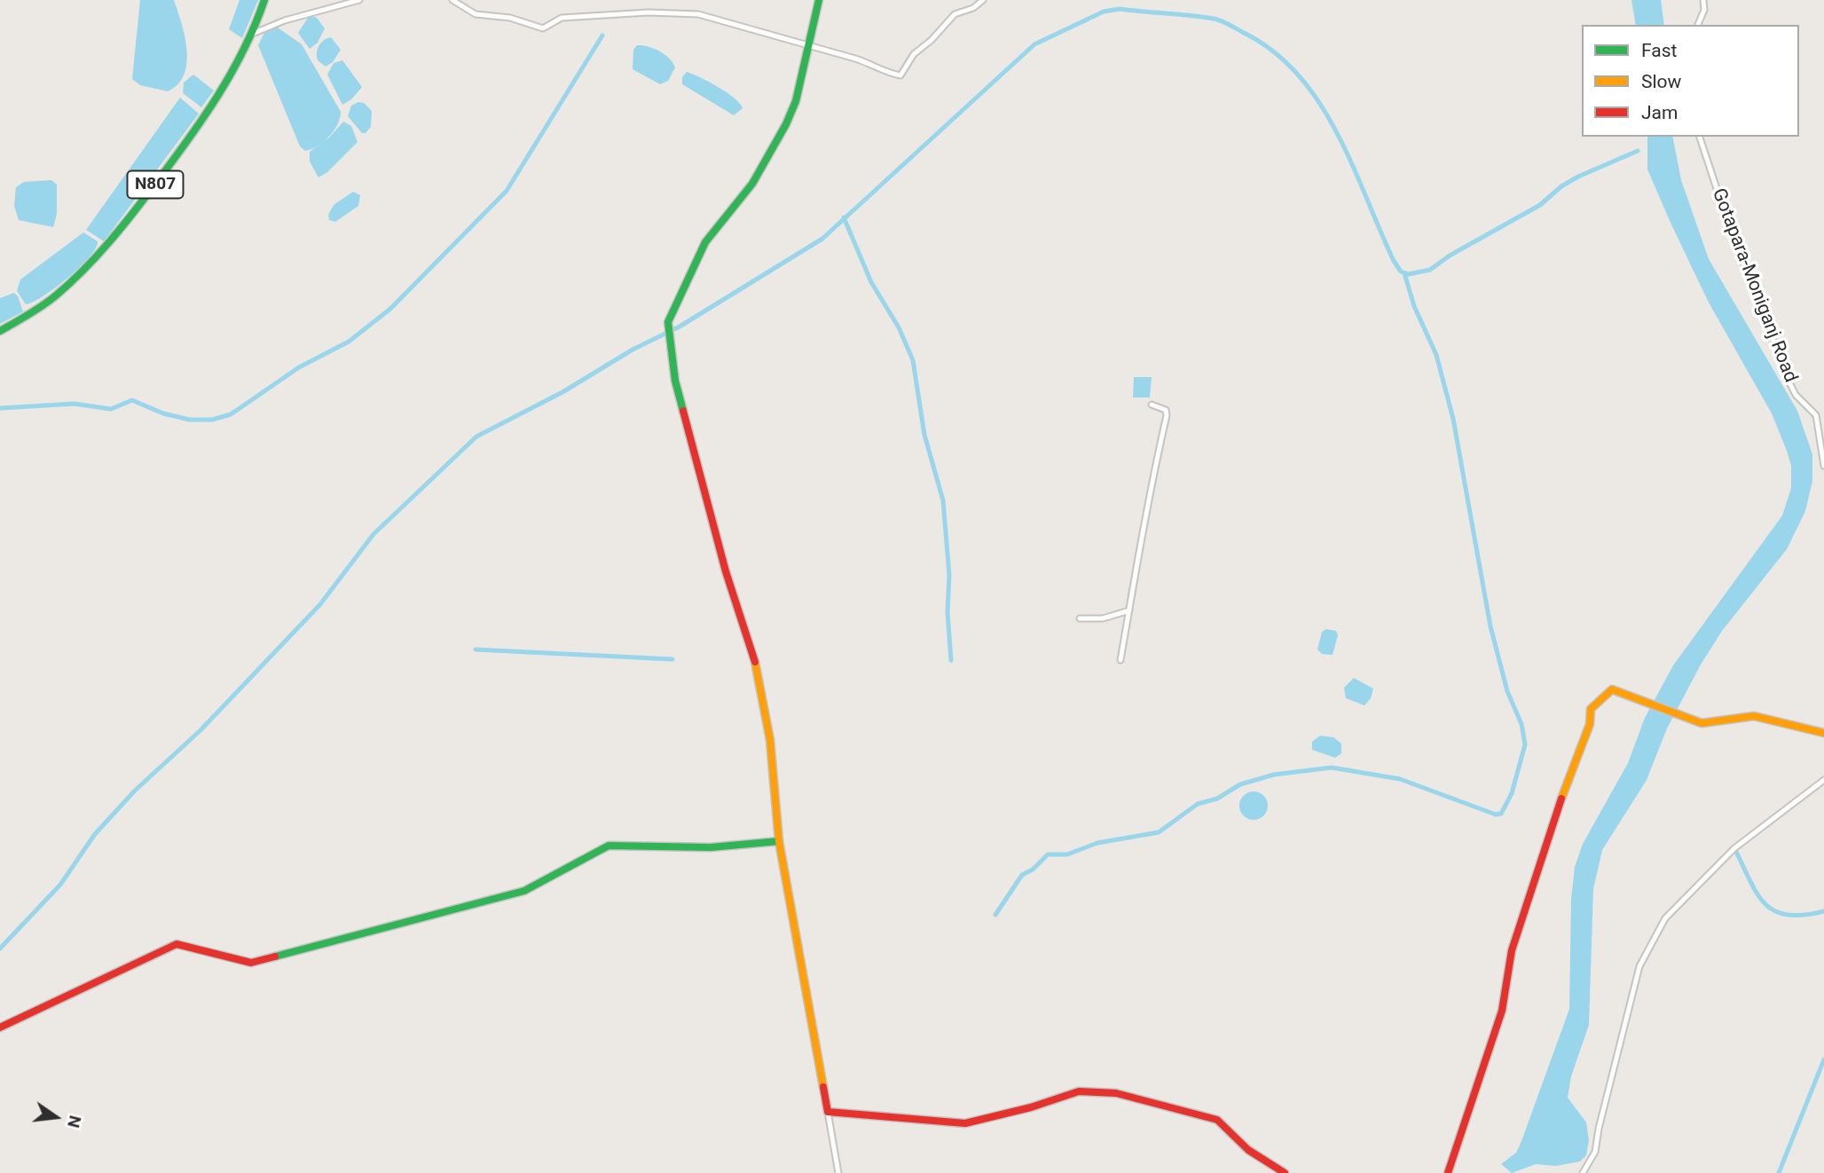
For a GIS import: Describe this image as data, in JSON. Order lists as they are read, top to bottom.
{
  "streets": {
    "main road": ["N807"],
    "street": ["Gotapara-Moniganj Road"]
  },
  "legend": ["Fast", "Slow", "Jam"],
  "north": "right"
}
